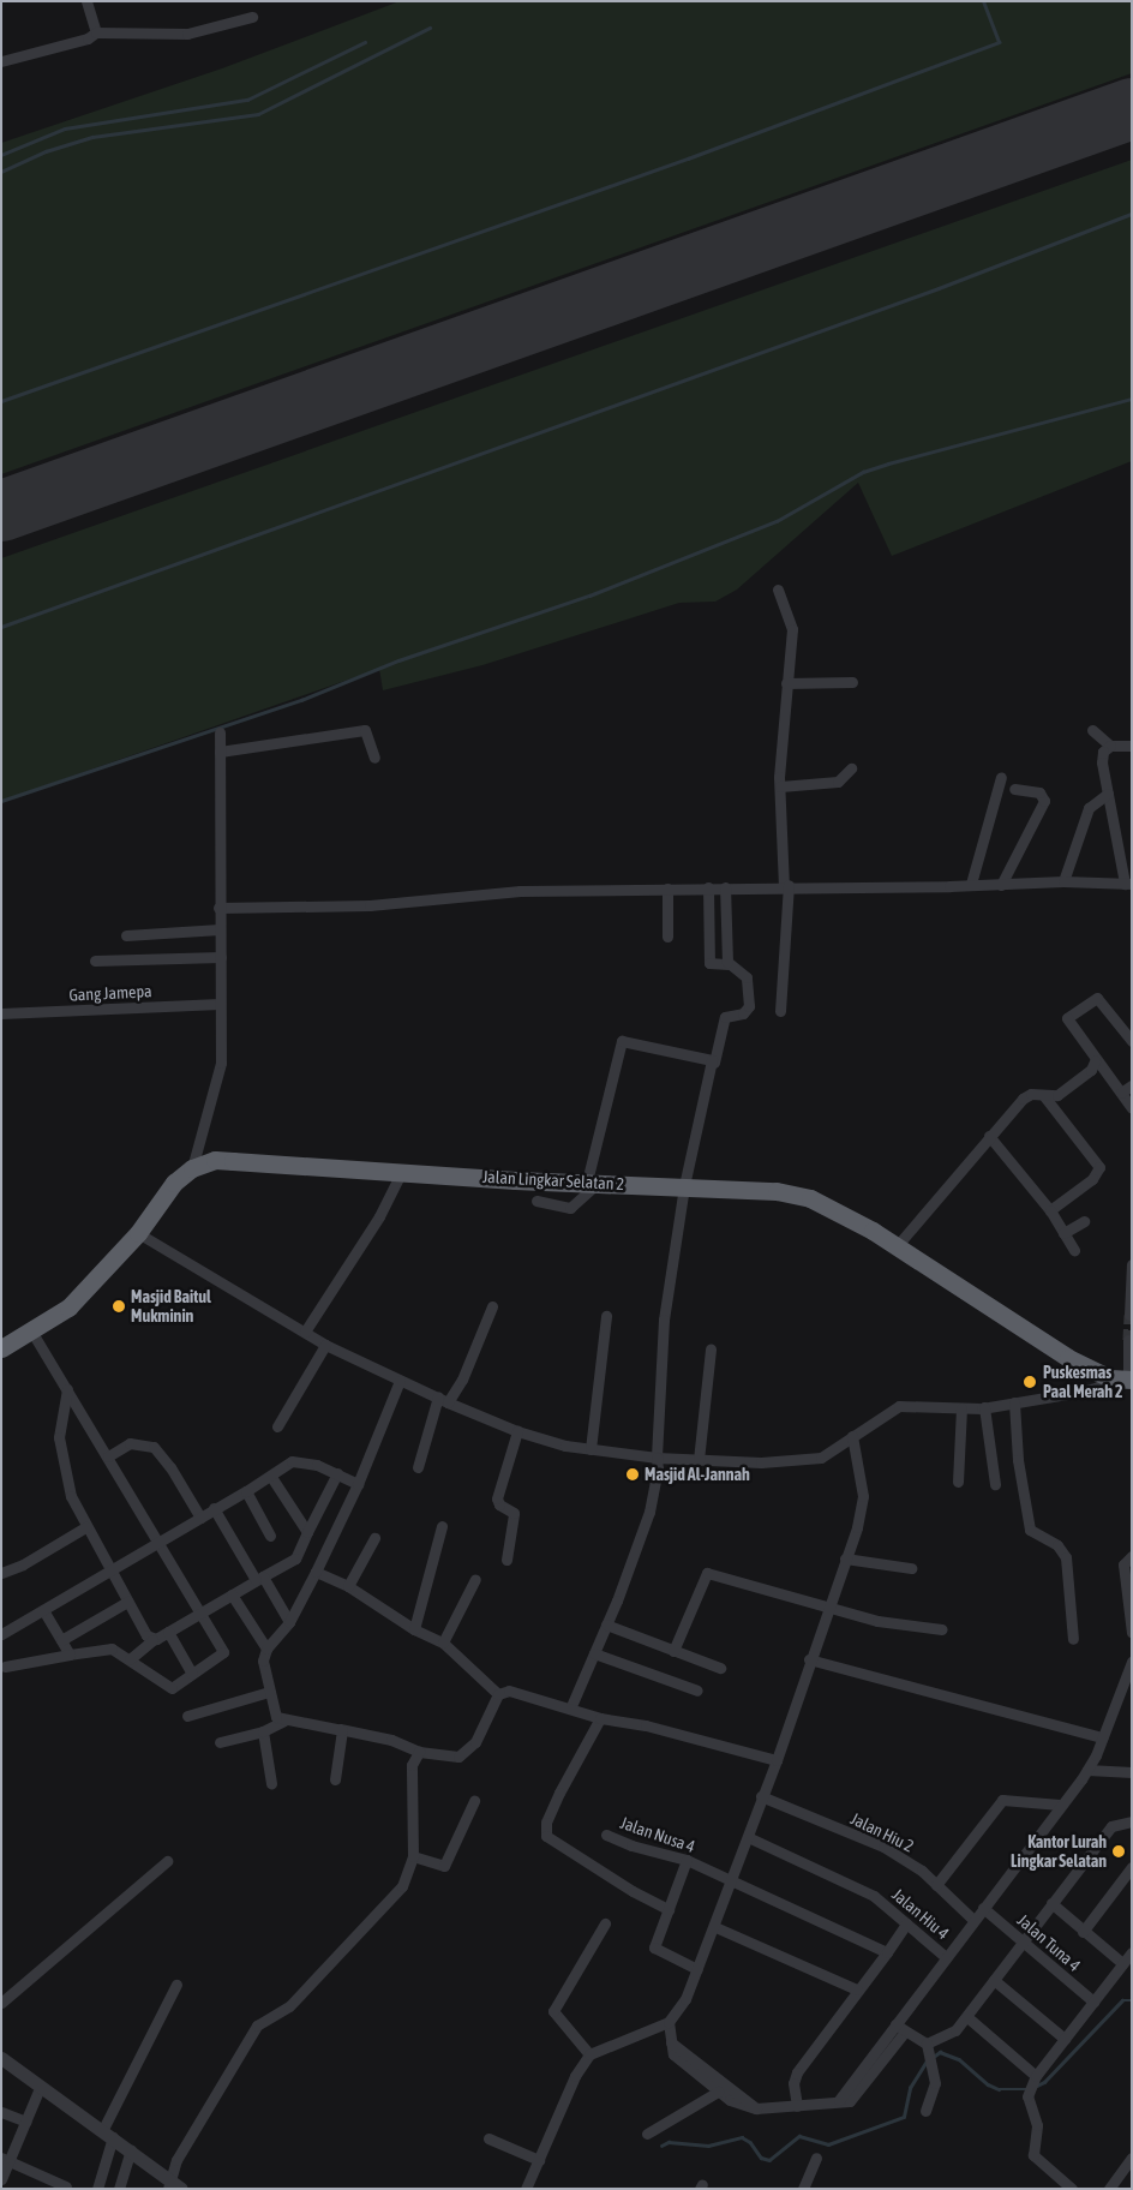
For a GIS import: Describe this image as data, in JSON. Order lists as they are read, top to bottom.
{
  "streets": {
    "highway": ["Jalan Lingkar Selatan 2"],
    "street": [
      "Gang Jamepa",
      "Jalan Hiu 2",
      "Jalan Nusa 4",
      "Jalan Hiu 4",
      "Jalan Tuna 4"
    ]
  },
  "places": [
    "Masjid Baitul Mukminin",
    "Puskesmas Paal Merah 2",
    "Masjid Al-Jannah",
    "Kantor Lurah Lingkar Selatan"
  ]
}
